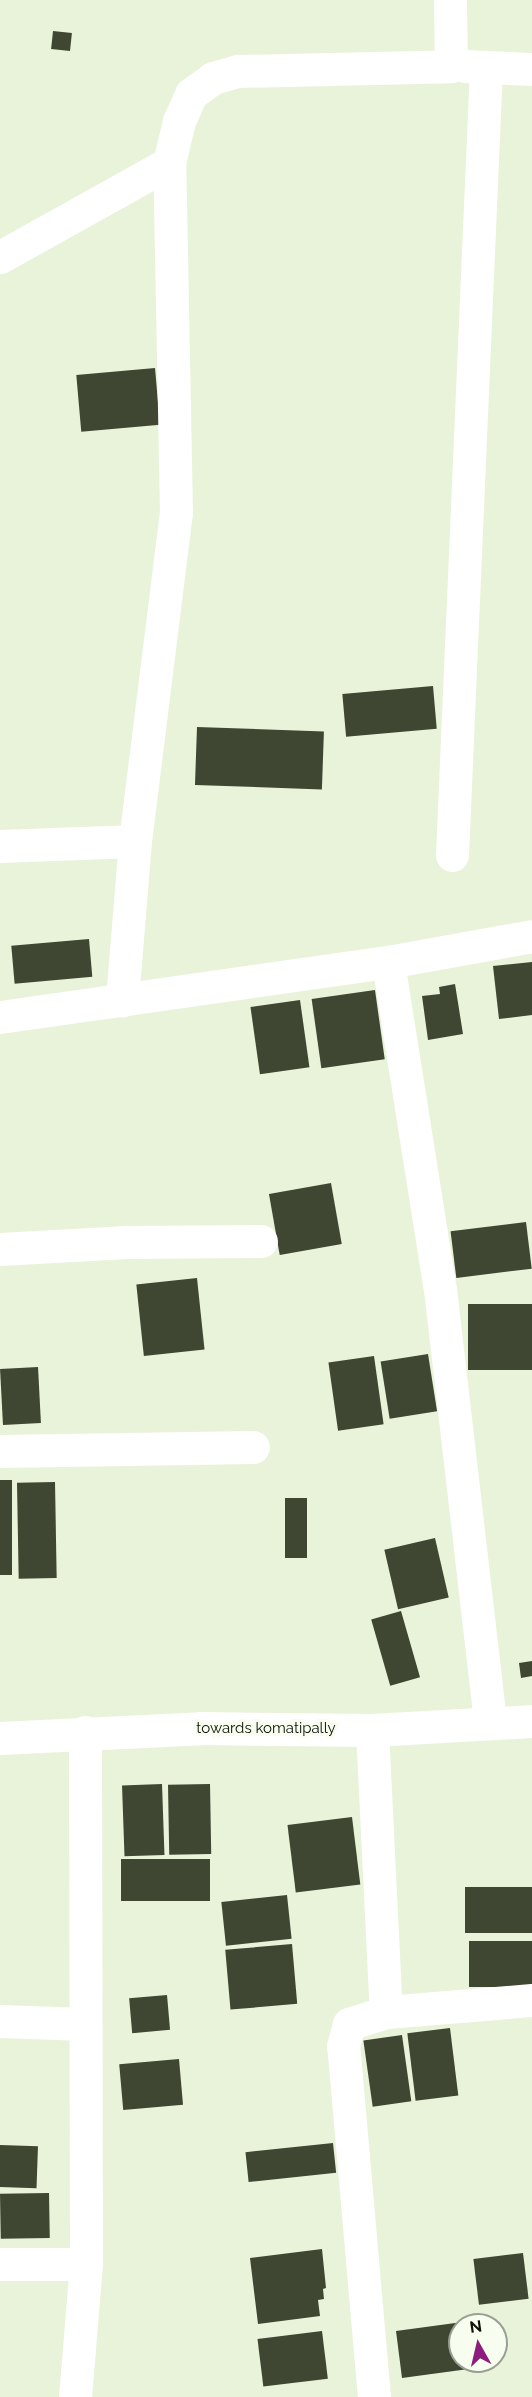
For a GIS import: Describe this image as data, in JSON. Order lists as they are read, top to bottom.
{
  "streets": {
    "street": ["towards komatipally"]
  },
  "north": "top"
}
